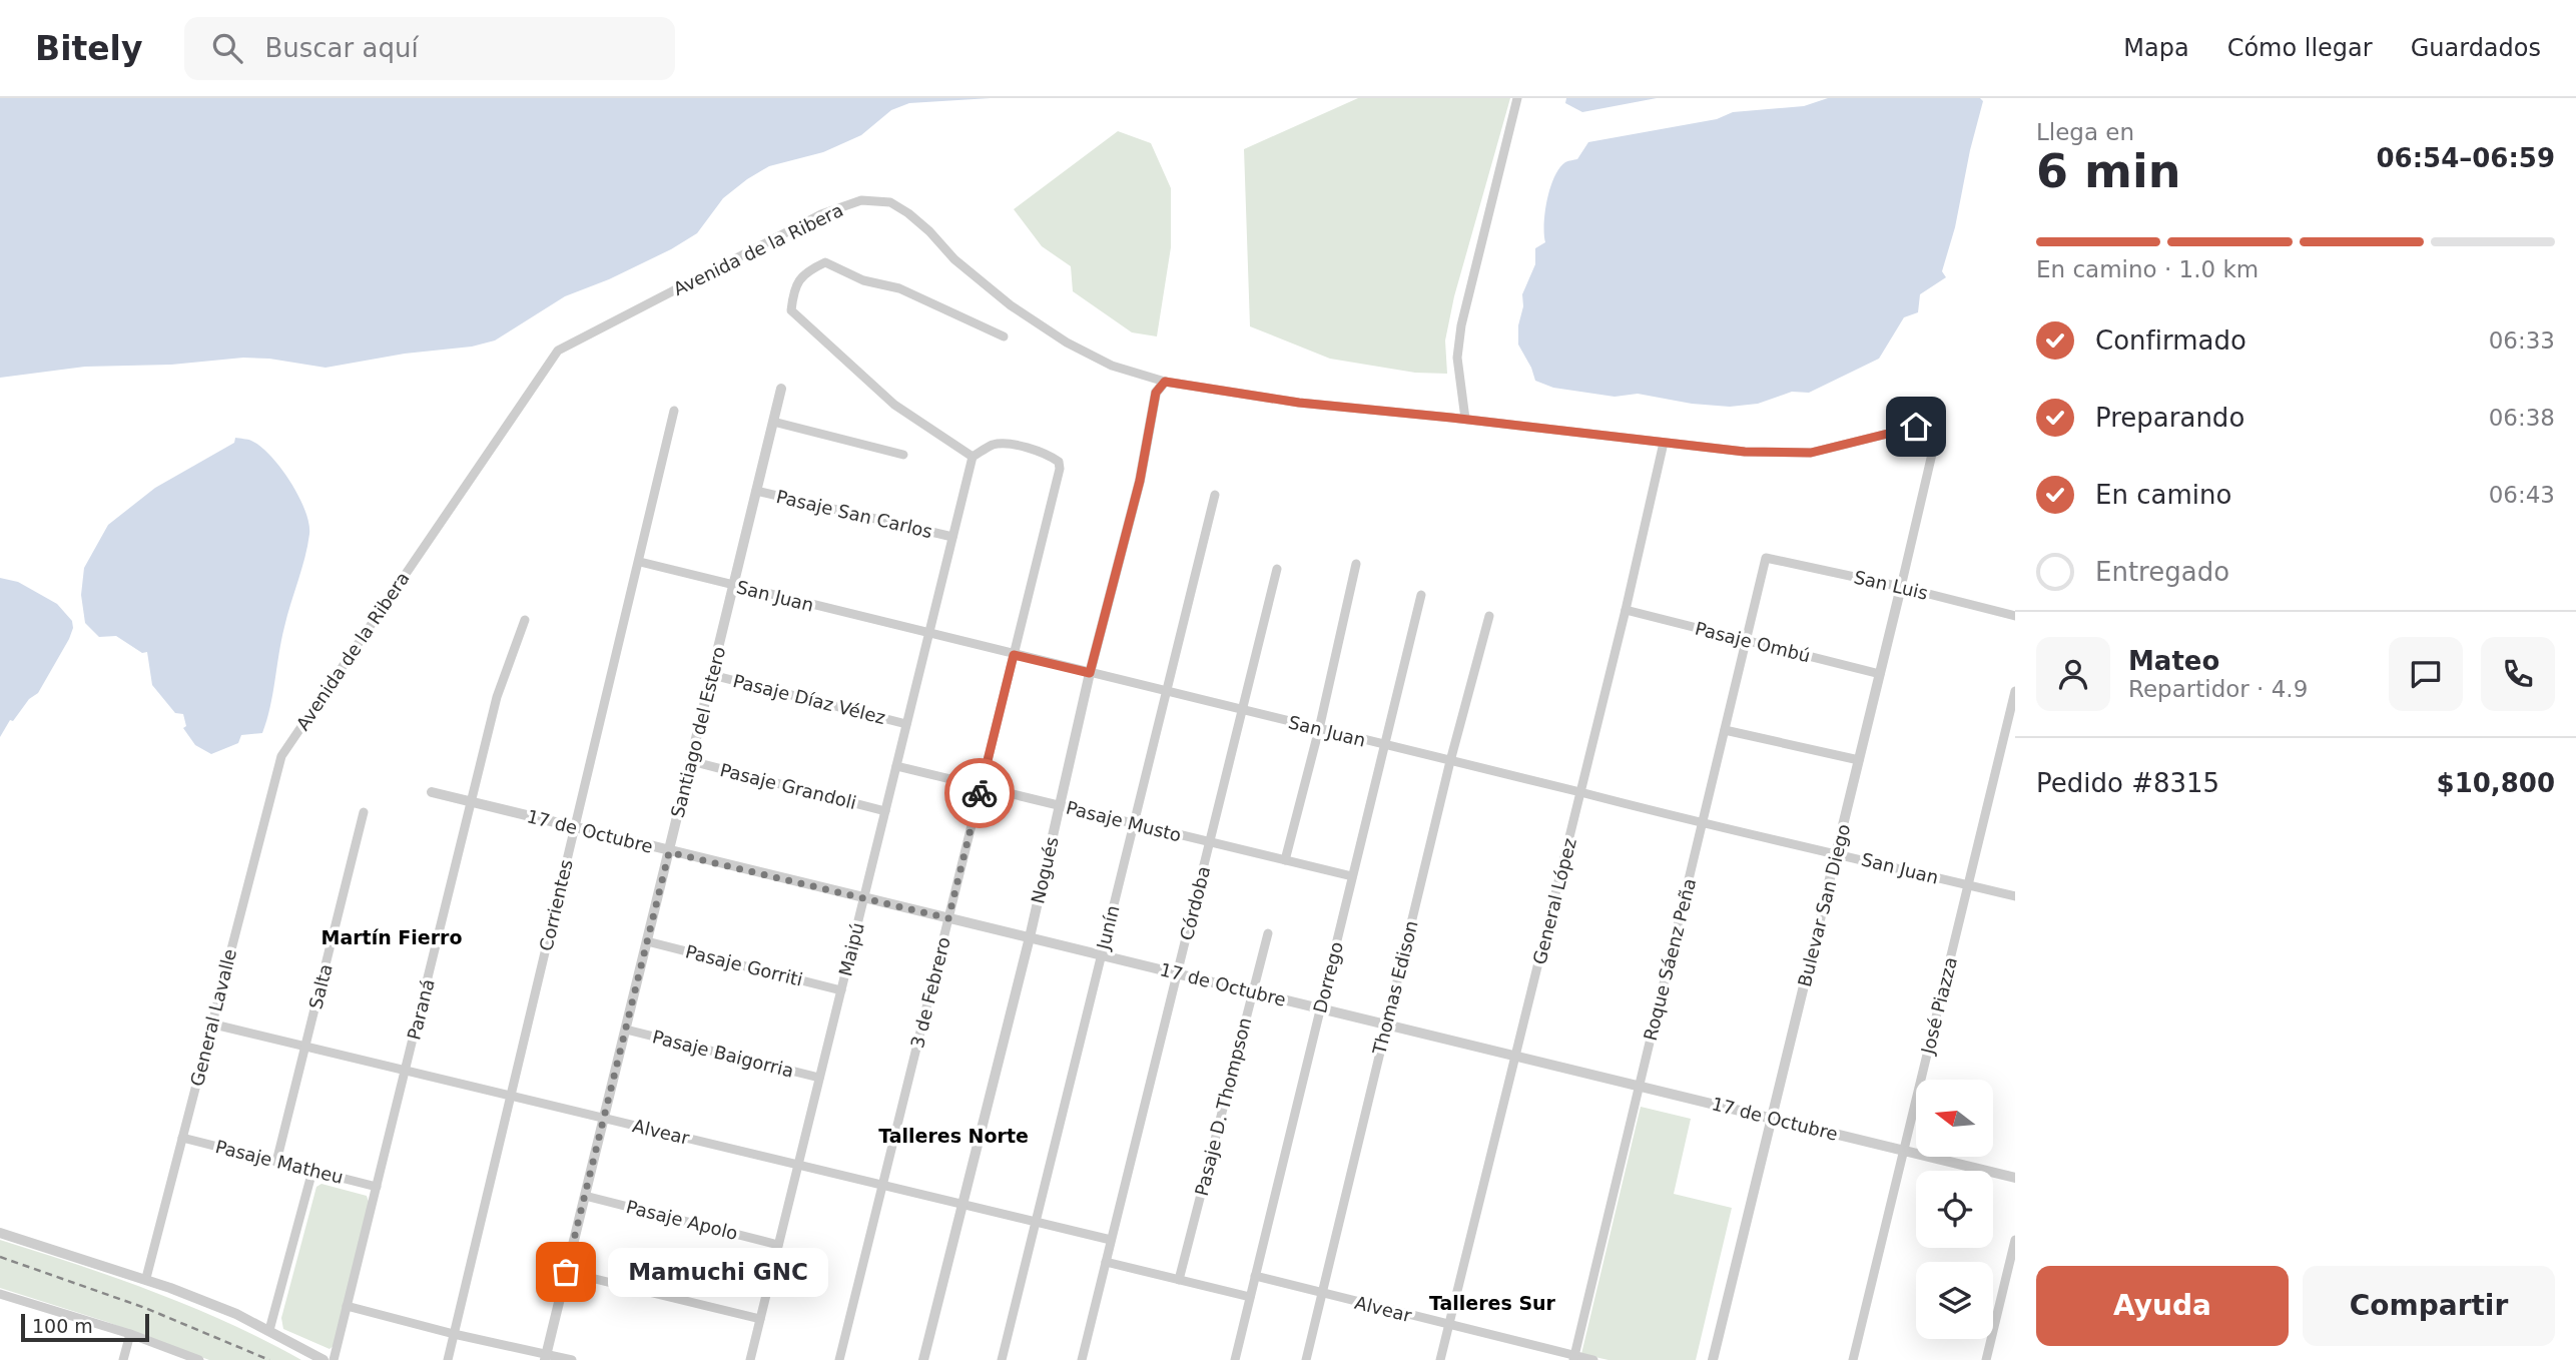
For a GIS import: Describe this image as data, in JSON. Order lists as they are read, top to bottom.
{
  "streets": {
    "street": [
      "Avenida de la Ribera",
      "Pasaje San Carlos",
      "San Luis",
      "San Juan",
      "Pasaje Ombú",
      "Pasaje Díaz Vélez",
      "Santiago del Estero",
      "Pasaje Grandoli",
      "Pasaje Musto",
      "17 de Octubre",
      "Nogués",
      "General López",
      "Córdoba",
      "Corrientes",
      "Bulevar San Diego",
      "Junín",
      "Maipú",
      "Roque Sáenz Peña",
      "Pasaje Gorriti",
      "Dorrego",
      "Salta",
      "Thomas Edison",
      "3 de Febrero",
      "José Piazza",
      "Paraná",
      "General Lavalle",
      "Pasaje Baigorria",
      "Pasaje D. Thompson",
      "Alvear",
      "Pasaje Matheu",
      "Pasaje Apolo"
    ]
  },
  "crossings": [
    ["Avenida de la Ribera", "Nogués"],
    ["Avenida de la Ribera", "General López"],
    ["Avenida de la Ribera", "Bulevar San Diego"],
    ["Avenida de la Ribera", "General Lavalle"],
    ["Pasaje San Carlos", "Santiago del Estero"],
    ["Pasaje San Carlos", "Maipú"],
    ["San Luis", "Bulevar San Diego"],
    ["San Luis", "Roque Sáenz Peña"],
    ["San Juan", "Santiago del Estero"],
    ["San Juan", "Nogués"],
    ["San Juan", "General López"],
    ["San Juan", "Córdoba"],
    ["San Juan", "Corrientes"],
    ["San Juan", "Bulevar San Diego"],
    ["San Juan", "Junín"],
    ["San Juan", "Maipú"],
    ["San Juan", "Roque Sáenz Peña"],
    ["San Juan", "Dorrego"],
    ["San Juan", "Thomas Edison"],
    ["San Juan", "3 de Febrero"],
    ["San Juan", "José Piazza"],
    ["Pasaje Ombú", "General López"],
    ["Pasaje Ombú", "Bulevar San Diego"],
    ["Pasaje Ombú", "Roque Sáenz Peña"],
    ["Pasaje Díaz Vélez", "Santiago del Estero"],
    ["Pasaje Díaz Vélez", "Maipú"],
    ["Santiago del Estero", "Pasaje Grandoli"],
    ["Santiago del Estero", "17 de Octubre"],
    ["Santiago del Estero", "Pasaje Gorriti"],
    ["Santiago del Estero", "Pasaje Baigorria"],
    ["Santiago del Estero", "Alvear"],
    ["Santiago del Estero", "Pasaje Apolo"],
    ["Pasaje Grandoli", "Maipú"],
    ["Pasaje Musto", "Nogués"],
    ["Pasaje Musto", "Córdoba"],
    ["Pasaje Musto", "Junín"],
    ["Pasaje Musto", "Maipú"],
    ["Pasaje Musto", "Dorrego"],
    ["Pasaje Musto", "3 de Febrero"],
    ["17 de Octubre", "Nogués"],
    ["17 de Octubre", "General López"],
    ["17 de Octubre", "Córdoba"],
    ["17 de Octubre", "Corrientes"],
    ["17 de Octubre", "Bulevar San Diego"],
    ["17 de Octubre", "Junín"],
    ["17 de Octubre", "Maipú"],
    ["17 de Octubre", "Roque Sáenz Peña"],
    ["17 de Octubre", "Dorrego"],
    ["17 de Octubre", "Thomas Edison"],
    ["17 de Octubre", "3 de Febrero"],
    ["17 de Octubre", "José Piazza"],
    ["17 de Octubre", "Paraná"],
    ["17 de Octubre", "Pasaje D. Thompson"],
    ["Nogués", "Alvear"],
    ["General López", "Alvear"],
    ["Córdoba", "Alvear"],
    ["Corrientes", "Alvear"],
    ["Junín", "Alvear"],
    ["Maipú", "Pasaje Gorriti"],
    ["Maipú", "3 de Febrero"],
    ["Maipú", "Pasaje Baigorria"],
    ["Maipú", "Alvear"],
    ["Maipú", "Pasaje Apolo"],
    ["Roque Sáenz Peña", "Alvear"],
    ["Dorrego", "Alvear"],
    ["Salta", "Alvear"],
    ["Salta", "Pasaje Matheu"],
    ["Thomas Edison", "Alvear"],
    ["3 de Febrero", "Alvear"],
    ["Paraná", "Alvear"],
    ["Paraná", "Pasaje Matheu"],
    ["General Lavalle", "Alvear"],
    ["General Lavalle", "Pasaje Matheu"]
  ],
  "districts": ["Martín Fierro", "Talleres Norte", "Talleres Sur"],
  "places": ["Mamuchi GNC"],
  "scale_bar": "100 m",
  "north": "left",
  "page": {
    "header": "Bitely",
    "search": "Buscar aquí",
    "nav": ["Mapa", "Cómo llegar", "Guardados"],
    "heading": ["6 min", "Llega en", "06:54–06:59"],
    "panel": [
      "Mateo",
      "Repartidor · 4.9",
      "Pedido #8315",
      "$10,800"
    ],
    "bar": "En camino · 1.0 km",
    "list": [
      ["Confirmado", "06:33"],
      ["Preparando", "06:38"],
      ["En camino", "06:43"],
      "Entregado"
    ],
    "bubble": "Mamuchi GNC",
    "buttons": ["Ayuda", "Compartir"],
    "scale": "100 m"
  }
}
